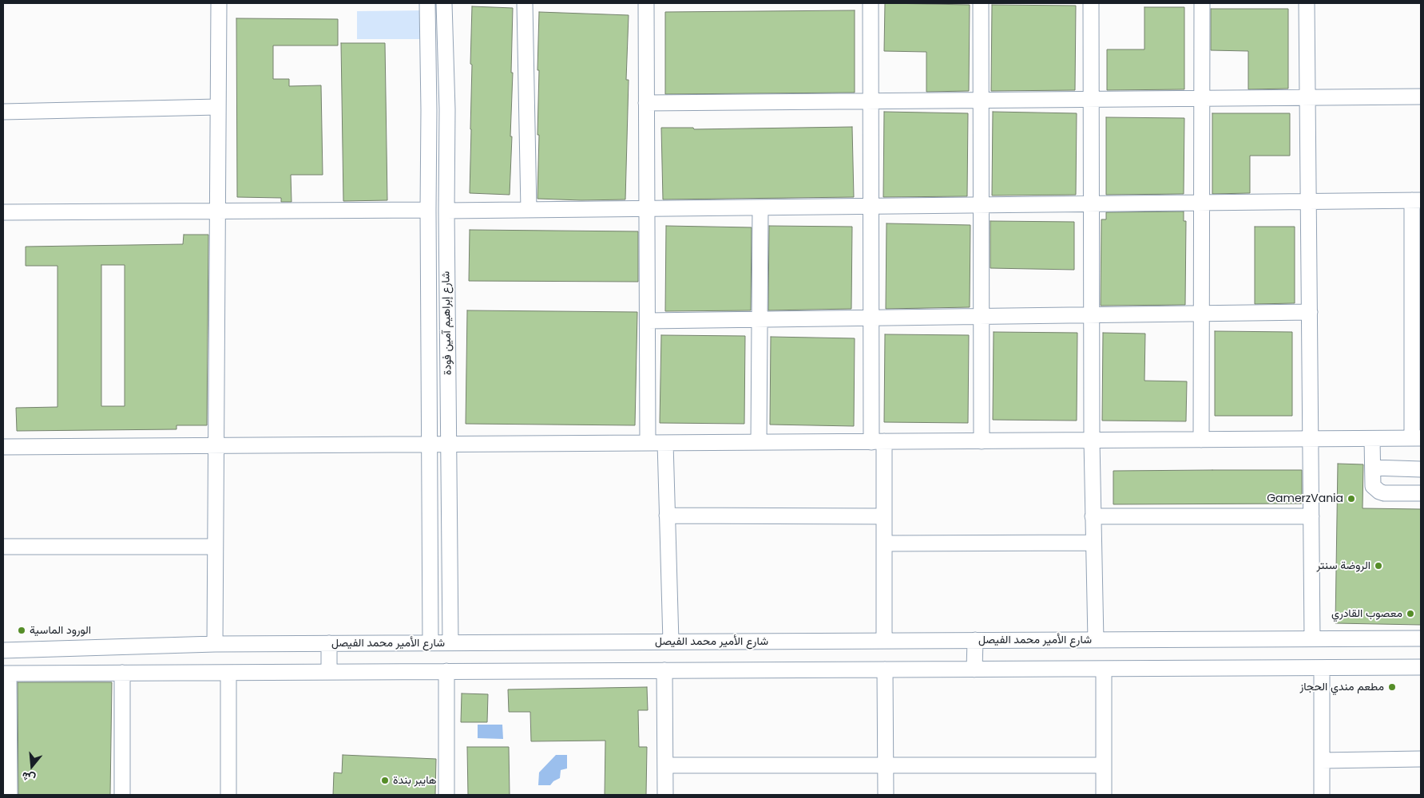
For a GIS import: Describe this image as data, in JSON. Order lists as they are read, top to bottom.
{
  "streets": {
    "street": ["شارع إبراهيم آمين فودة", "شارع الأمير محمد الفيصل"]
  },
  "crossings": [
    ["شارع إبراهيم آمين فودة", "شارع الأمير محمد الفيصل"]
  ],
  "places": [
    "GamerzVania",
    "الروضة سنتر",
    "معصوب القادري",
    "الورود الماسية",
    "مطعم مندي الحجاز",
    "هايبر بندة"
  ],
  "north": "bottom"
}
